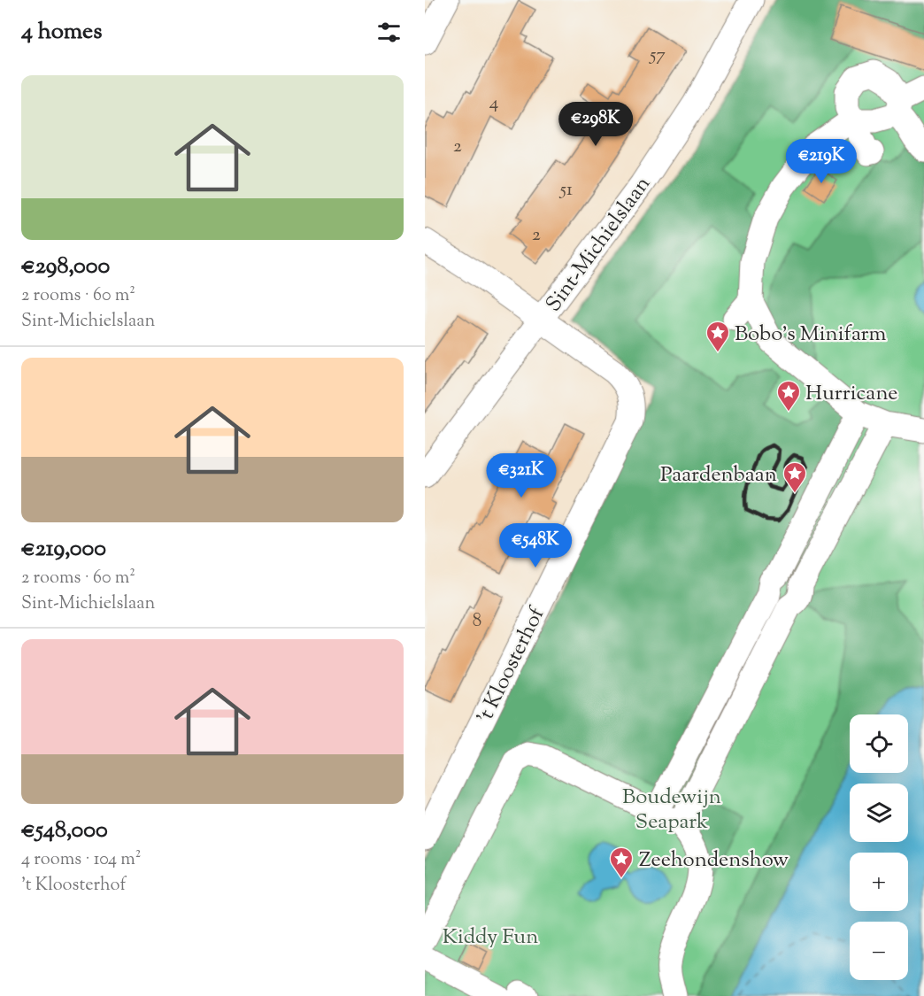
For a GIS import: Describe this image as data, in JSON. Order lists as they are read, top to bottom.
{
  "streets": {
    "street": ["Sint-Michielslaan", "'t Kloosterhof"]
  },
  "crossings": [
    ["Sint-Michielslaan", "'t Kloosterhof"]
  ],
  "parks": ["Boudewijn Seapark", "Kiddy Fun"],
  "places": {
    "place": [
      "Bobo's Minifarm",
      "Hurricane",
      "Paardenbaan",
      "Zeehondenshow"
    ]
  },
  "house_numbers": [
    "57",
    "4",
    "2",
    "51",
    "2",
    "8"
  ],
  "page": {
    "heading": "4 homes",
    "list": [
      {
        "name": "€298,000",
        "note": "2 rooms · 60 m² · Sint-Michielslaan"
      },
      {
        "name": "€219,000",
        "note": "2 rooms · 60 m² · Sint-Michielslaan"
      },
      {
        "name": "€548,000",
        "note": "4 rooms · 104 m² · 't Kloosterhof"
      }
    ],
    "price": [
      "€298K",
      "€219K",
      "€321K",
      "€548K"
    ],
    "map_buttons": ["+", "−"]
  }
}
